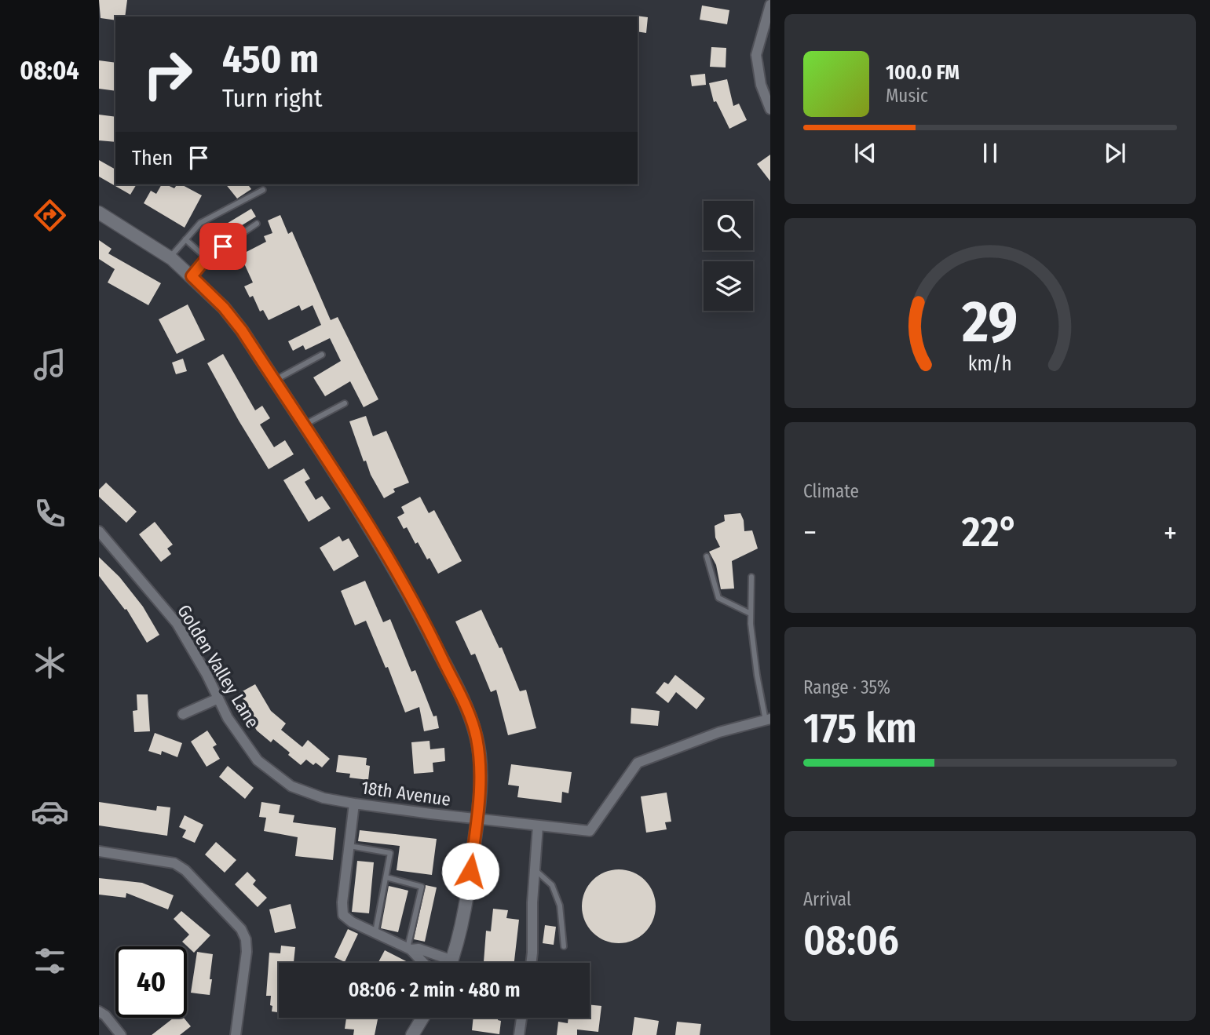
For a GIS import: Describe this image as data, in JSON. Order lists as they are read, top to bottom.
{
  "streets": {
    "street": ["Golden Valley Lane", "18th Avenue"]
  },
  "crossings": [
    ["Golden Valley Lane", "18th Avenue"]
  ],
  "page": {
    "tabs": "08:04",
    "turn": ["450 m", "Turn right"],
    "song": ["100.0 FM", "Music"],
    "then": "Then",
    "tile": [
      "Climate",
      ["Range · 35%", "175 km"],
      ["Arrival", "08:06"]
    ],
    "heat": ["−", "22°", "+"],
    "limit": "40",
    "trip": "08:06 · 2 min · 480 m",
    "gauge": ["29", "km/h"]
  }
}
